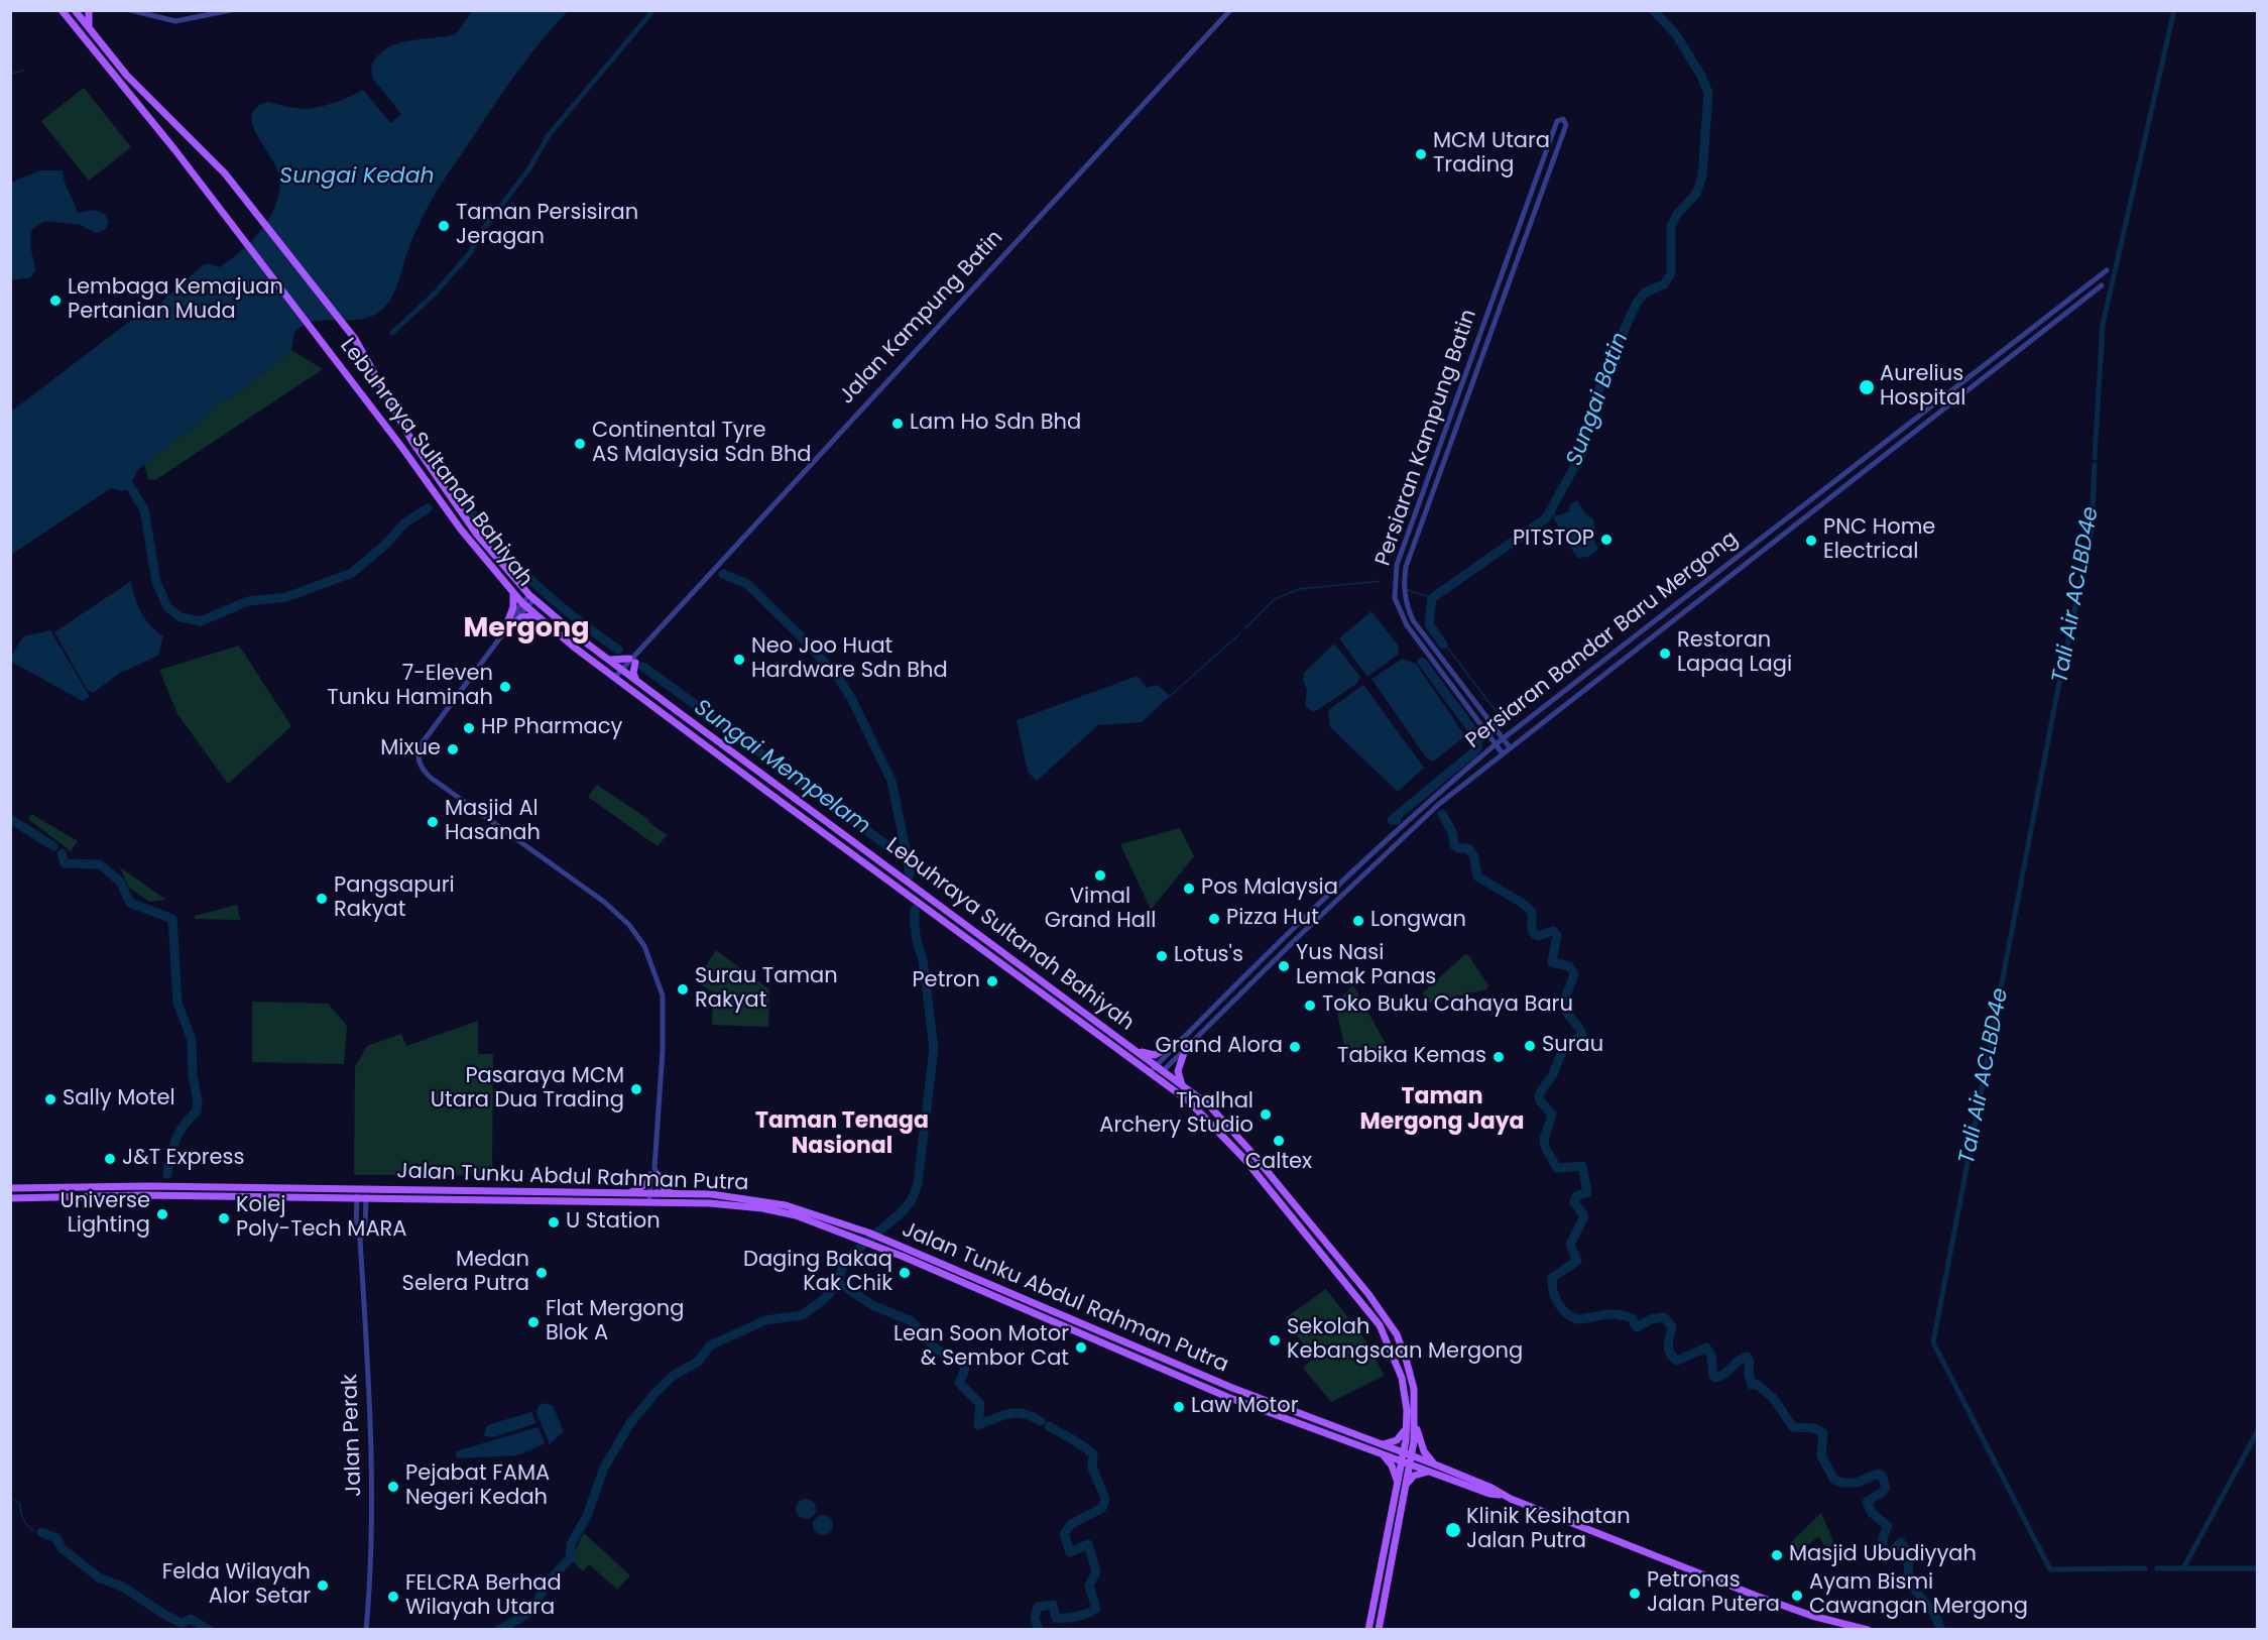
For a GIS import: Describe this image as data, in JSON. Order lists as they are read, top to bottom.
{
  "streets": {
    "main road": ["Lebuhraya Sultanah Bahiyah", "Jalan Tunku Abdul Rahman Putra"],
    "street": [
      "Jalan Kampung Batin",
      "Persiaran Kampung Batin",
      "Persiaran Bandar Baru Mergong",
      "Jalan Perak"
    ]
  },
  "crossings": [
    ["Jalan Kampung Batin", "Lebuhraya Sultanah Bahiyah"],
    ["Persiaran Kampung Batin", "Persiaran Bandar Baru Mergong"],
    ["Lebuhraya Sultanah Bahiyah", "Persiaran Bandar Baru Mergong"],
    ["Lebuhraya Sultanah Bahiyah", "Jalan Tunku Abdul Rahman Putra"],
    ["Jalan Tunku Abdul Rahman Putra", "Jalan Perak"]
  ],
  "districts": ["Mergong", "Taman Mergong Jaya", "Taman Tenaga Nasional"],
  "water": [
    "Sungai Kedah",
    "Sungai Batin",
    "Tali Air ACLBD4e",
    "Sungai Mempelam"
  ],
  "places": [
    "MCM Utara Trading",
    "Taman Persisiran Jeragan",
    "Lembaga Kemajuan Pertanian Muda",
    "Aurelius Hospital",
    "Lam Ho Sdn Bhd",
    "Continental Tyre AS Malaysia Sdn Bhd",
    "PITSTOP",
    "PNC Home Electrical",
    "Restoran Lapaq Lagi",
    "Neo Joo Huat Hardware Sdn Bhd",
    "7-Eleven Tunku Haminah",
    "HP Pharmacy",
    "Mixue",
    "Masjid Al Hasanah",
    "Vimal Grand Hall",
    "Pos Malaysia",
    "Pangsapuri Rakyat",
    "Pizza Hut",
    "Longwan",
    "Lotus's",
    "Yus Nasi Lemak Panas",
    "Petron",
    "Surau Taman Rakyat",
    "Toko Buku Cahaya Baru",
    "Surau",
    "Grand Alora",
    "Tabika Kemas",
    "Pasaraya MCM Utara Dua Trading",
    "Sally Motel",
    "Thalhal Archery Studio",
    "Caltex",
    "J&T Express",
    "Universe Lighting",
    "Kolej Poly-Tech MARA",
    "U Station",
    "Medan Selera Putra",
    "Daging Bakaq Kak Chik",
    "Flat Mergong Blok A",
    "Sekolah Kebangsaan Mergong",
    "Lean Soon Motor & Sembor Cat",
    "Law Motor",
    "Pejabat FAMA Negeri Kedah",
    "Klinik Kesihatan Jalan Putra",
    "Masjid Ubudiyyah",
    "Felda Wilayah Alor Setar",
    "Petronas Jalan Putera",
    "Ayam Bismi Cawangan Mergong",
    "FELCRA Berhad Wilayah Utara"
  ]
}
